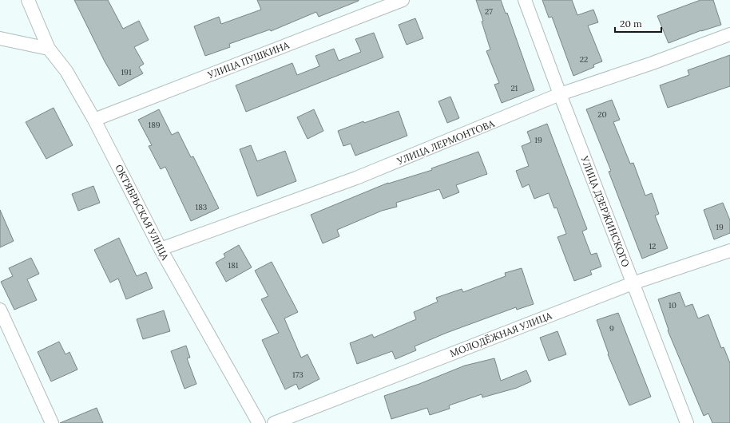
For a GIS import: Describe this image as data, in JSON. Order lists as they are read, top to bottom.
{
  "streets": {
    "street": [
      "УЛИЦА ПУШКИНА",
      "УЛИЦА ЛЕРМОНТОВА",
      "УЛИЦА ДЗЕРЖИНСКОГО",
      "ОКТЯБРЬСКАЯ УЛИЦА",
      "МОЛОДЁЖНАЯ УЛИЦА"
    ]
  },
  "crossings": [
    ["УЛИЦА ПУШКИНА", "ОКТЯБРЬСКАЯ УЛИЦА"],
    ["УЛИЦА ЛЕРМОНТОВА", "УЛИЦА ДЗЕРЖИНСКОГО"],
    ["УЛИЦА ЛЕРМОНТОВА", "ОКТЯБРЬСКАЯ УЛИЦА"],
    ["УЛИЦА ДЗЕРЖИНСКОГО", "МОЛОДЁЖНАЯ УЛИЦА"]
  ],
  "house_numbers": [
    "27",
    "22",
    "191",
    "21",
    "20",
    "189",
    "19",
    "183",
    "19",
    "12",
    "181",
    "10",
    "9",
    "173"
  ],
  "scale_bar": "20 m"
}
